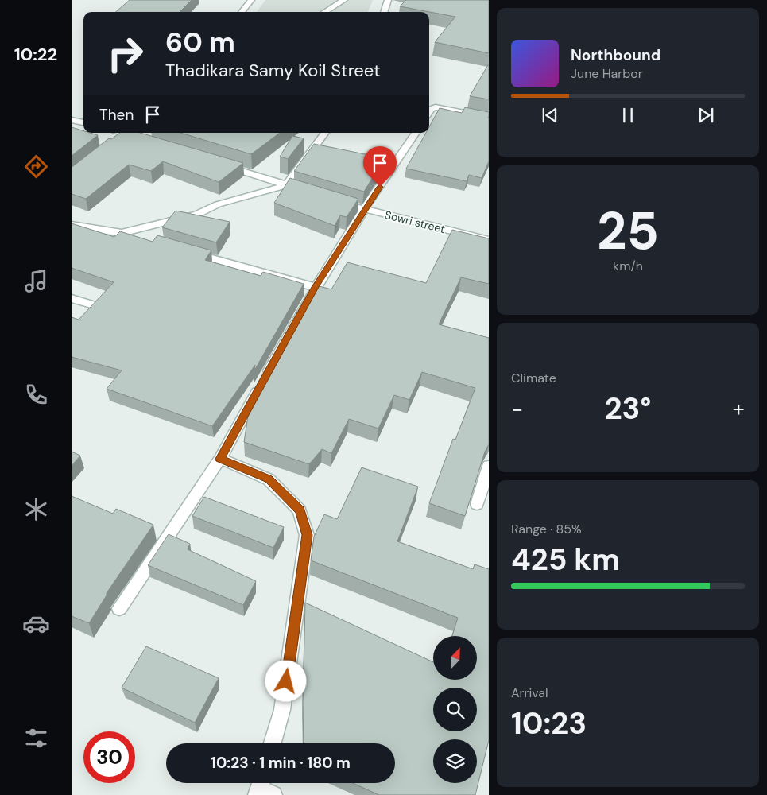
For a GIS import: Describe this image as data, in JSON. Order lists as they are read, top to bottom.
{
  "streets": {
    "street": ["Sowri street"]
  },
  "north": "top right",
  "page": {
    "tabs": "10:22",
    "turn": ["60 m", "Thadikara Samy Koil Street"],
    "song": ["Northbound", "June Harbor"],
    "then": "Then",
    "tile": [
      ["25", "km/h"],
      "Climate",
      ["Range · 85%", "425 km"],
      ["Arrival", "10:23"]
    ],
    "heat": ["−", "23°", "+"],
    "limit": "30",
    "trip": "10:23 · 1 min · 180 m"
  }
}
